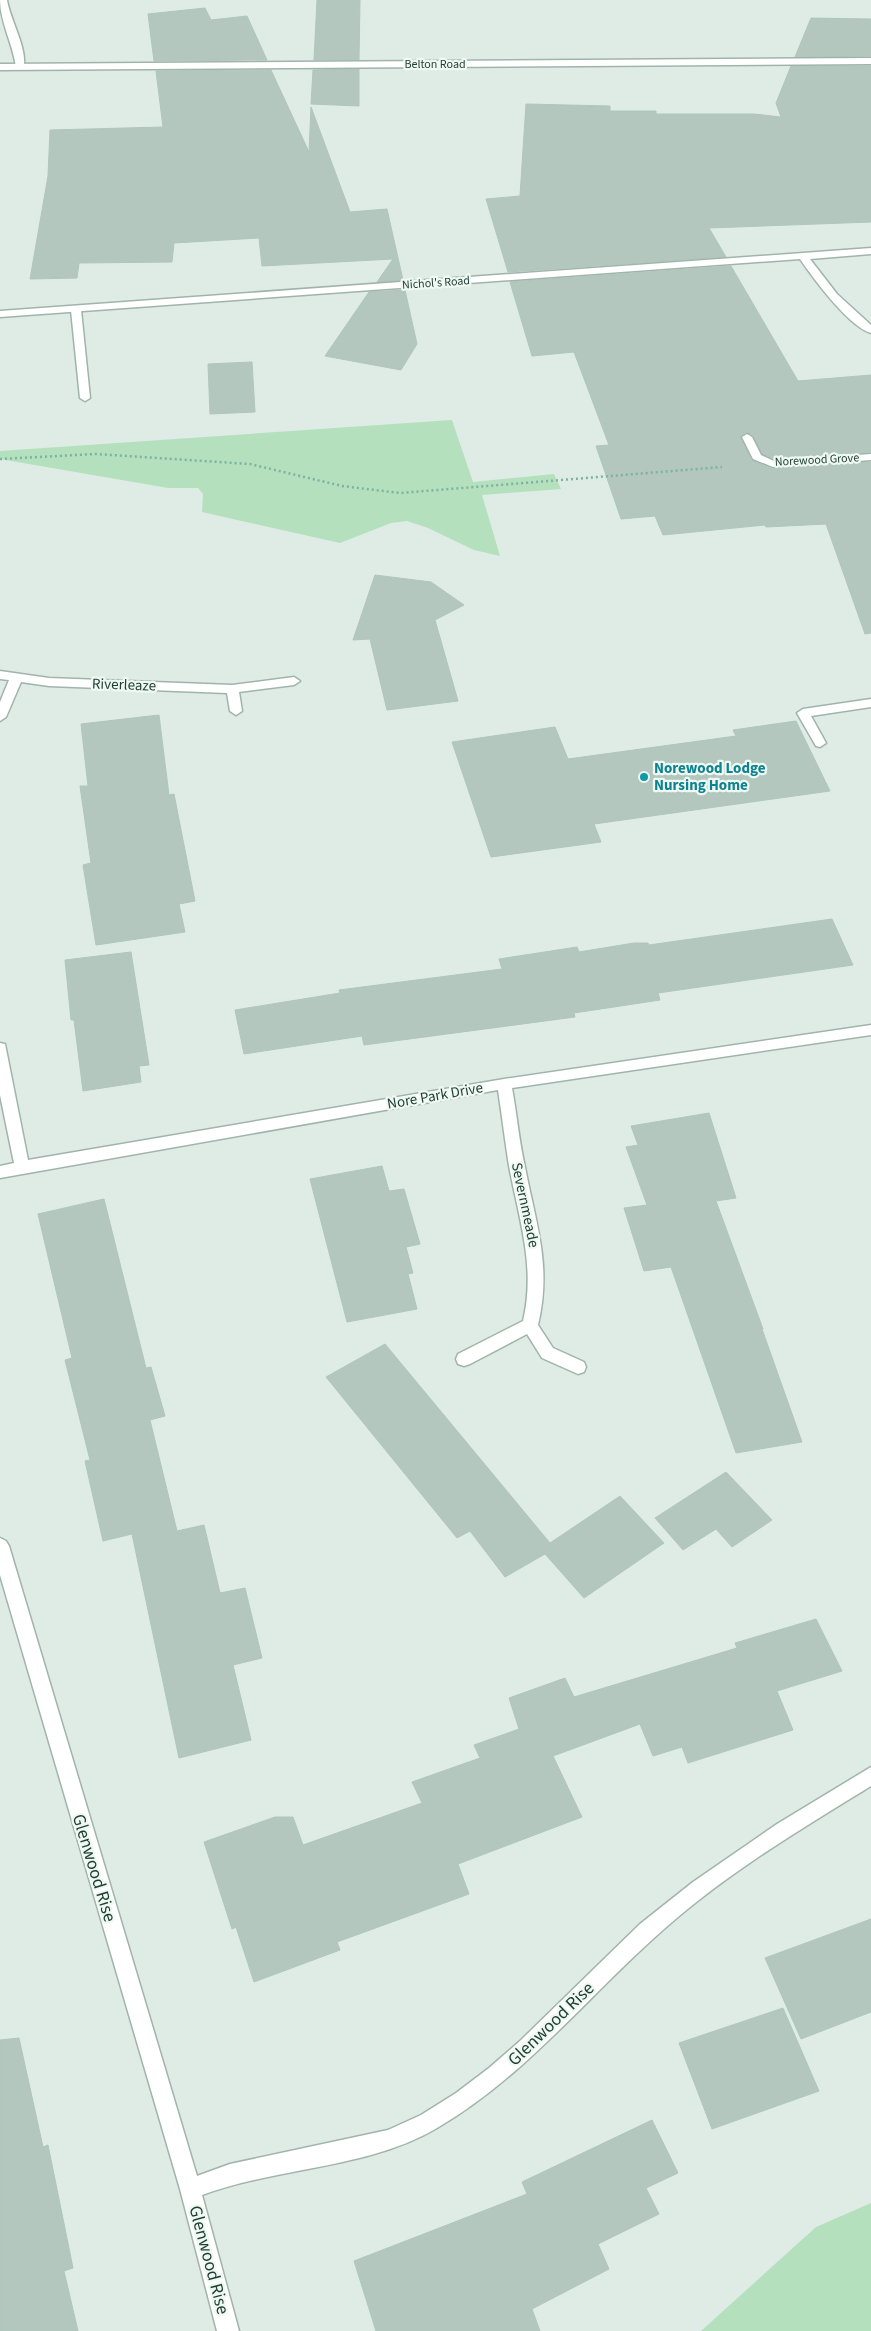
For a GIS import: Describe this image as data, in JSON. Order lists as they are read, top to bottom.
{
  "streets": {
    "street": [
      "Belton Road",
      "Nichol's Road",
      "Norewood Grove",
      "Riverleaze",
      "Nore Park Drive",
      "Severnmeade",
      "Glenwood Rise"
    ]
  },
  "crossings": [
    ["Nore Park Drive", "Severnmeade"]
  ],
  "places": ["Norewood Lodge Nursing Home"]
}
